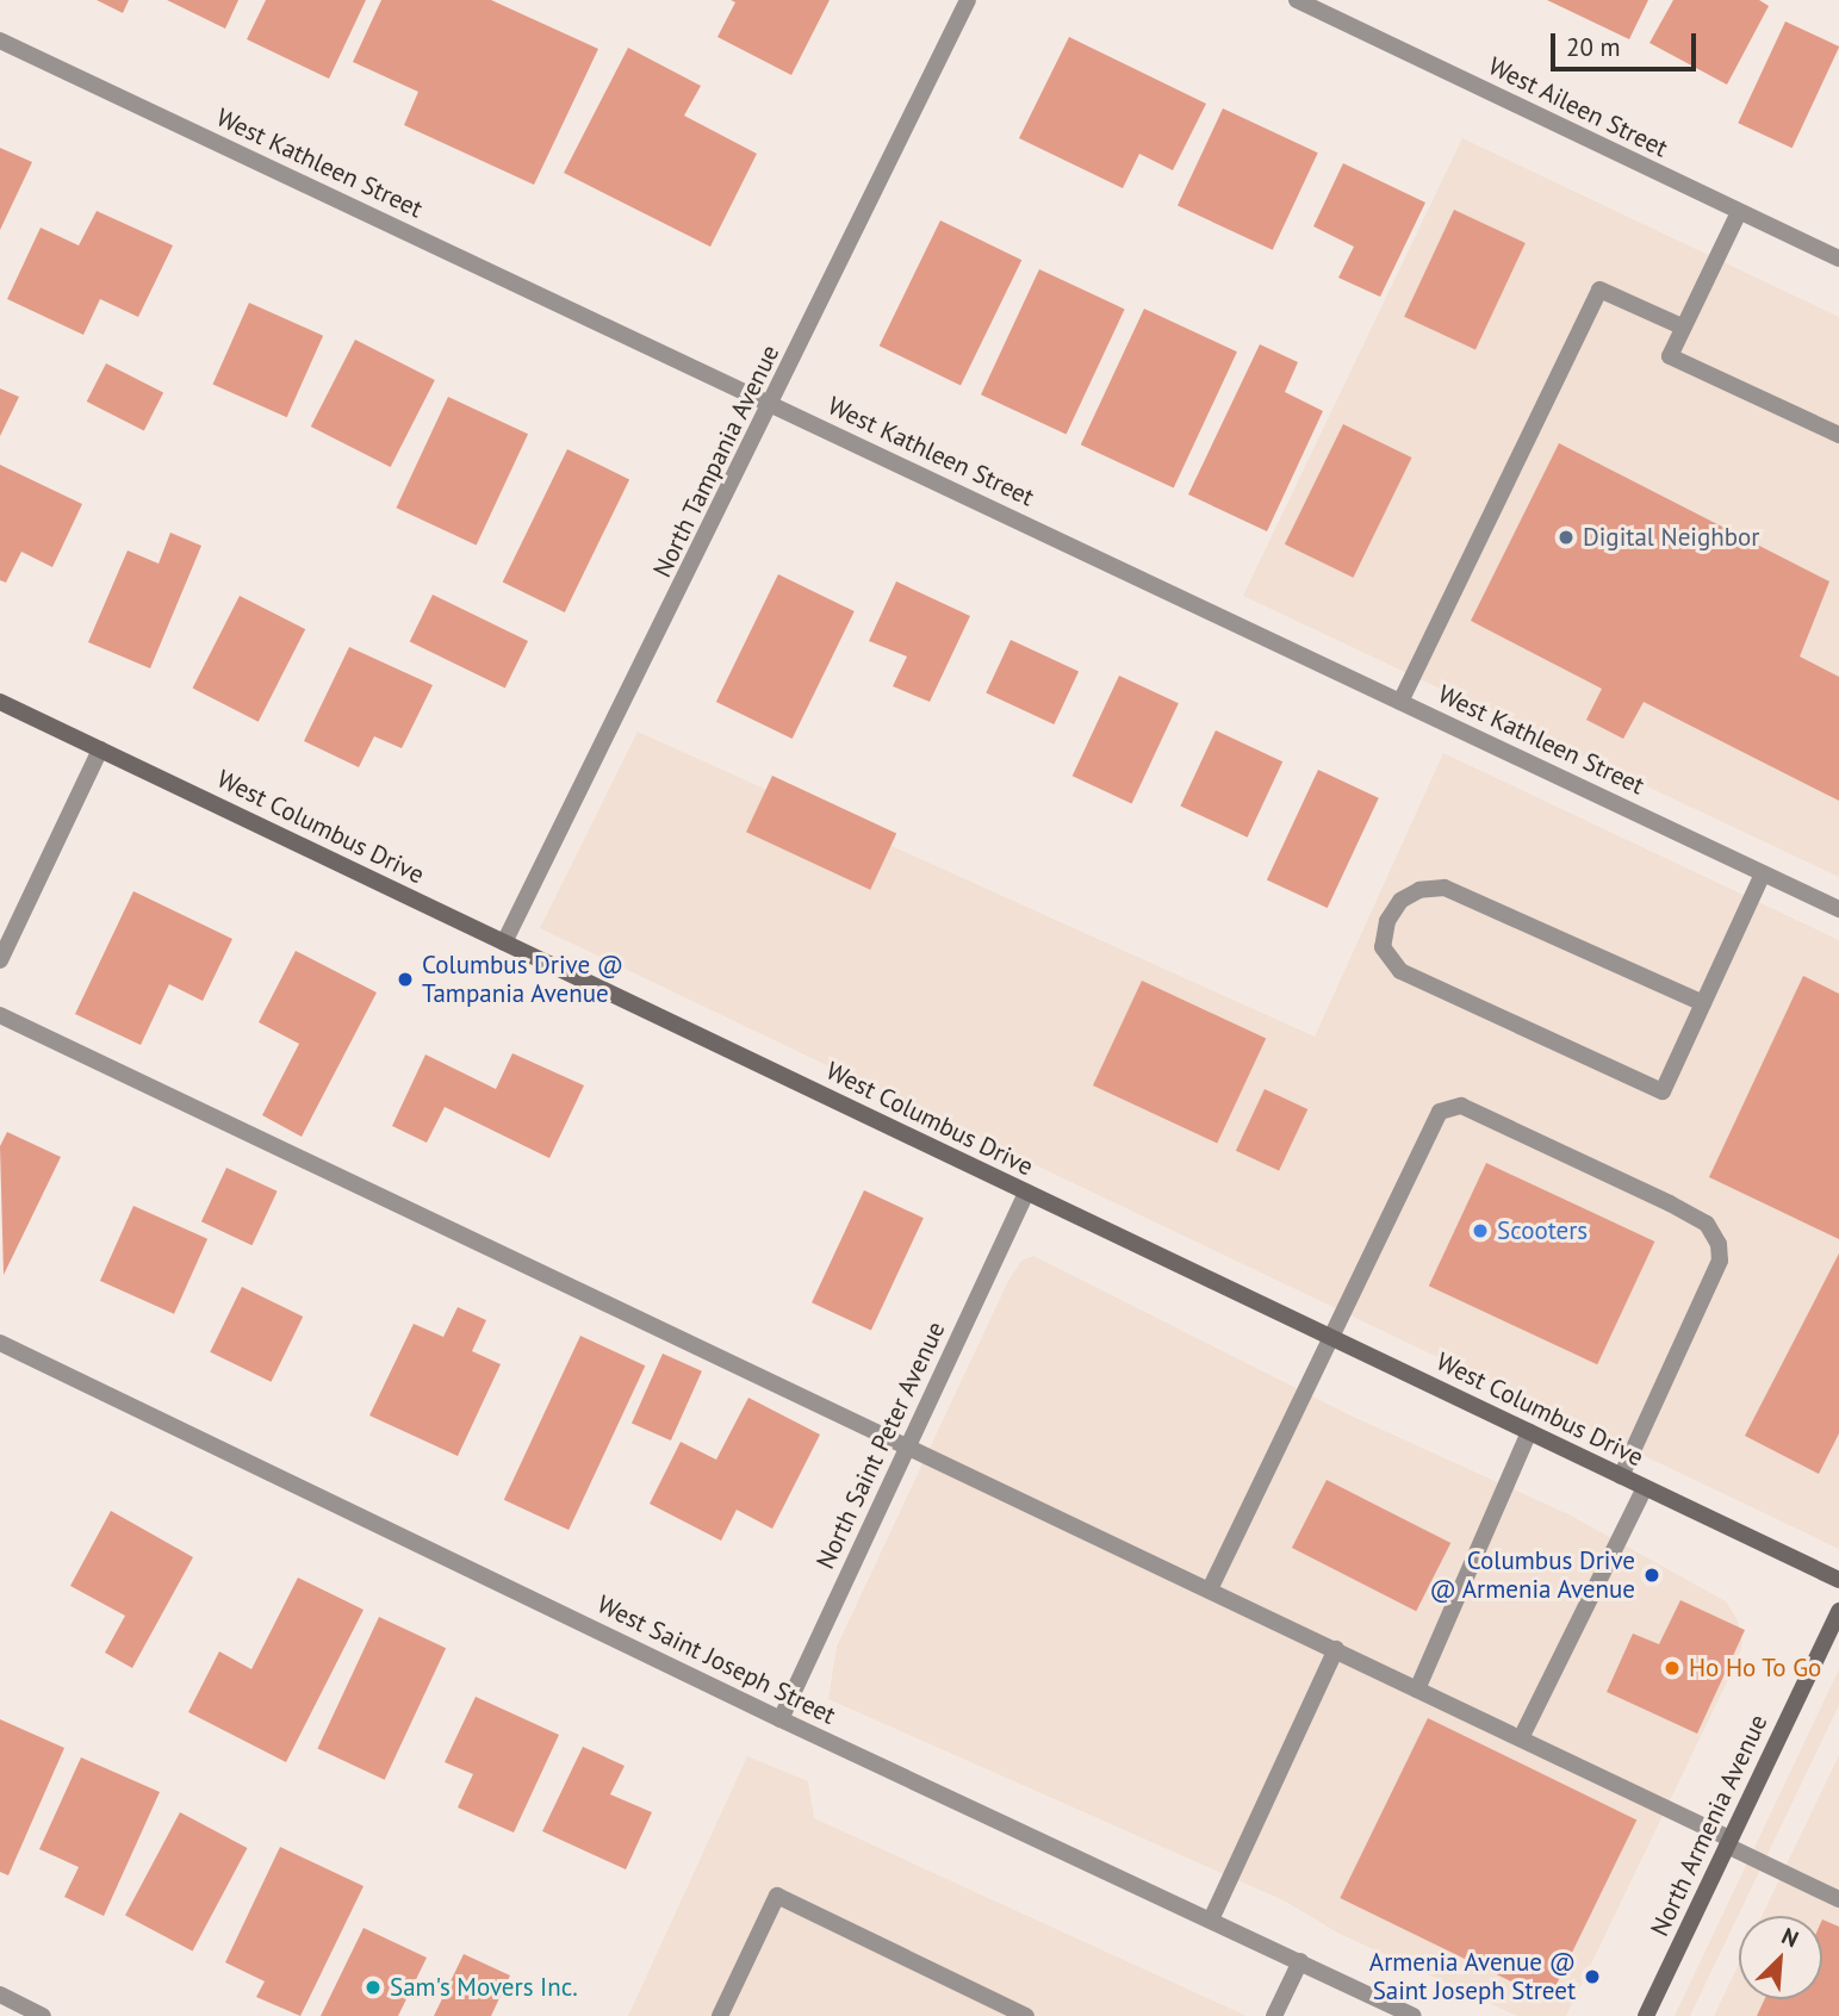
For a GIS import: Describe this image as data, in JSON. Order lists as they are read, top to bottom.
{
  "streets": {
    "main road": ["West Columbus Drive", "North Armenia Avenue"],
    "street": [
      "West Aileen Street",
      "West Kathleen Street",
      "North Tampania Avenue",
      "North Saint Peter Avenue",
      "West Saint Joseph Street"
    ]
  },
  "crossings": [
    ["West Kathleen Street", "North Tampania Avenue"],
    ["North Tampania Avenue", "West Columbus Drive"],
    ["West Columbus Drive", "North Saint Peter Avenue"],
    ["North Saint Peter Avenue", "West Saint Joseph Street"]
  ],
  "places": [
    "Digital Neighbor",
    "Columbus Drive @ Tampania Avenue",
    "Scooters",
    "Columbus Drive @ Armenia Avenue",
    "Ho Ho To Go",
    "Armenia Avenue @ Saint Joseph Street",
    "Sam's Movers Inc."
  ],
  "scale_bar": "20 m",
  "north": "top right"
}
